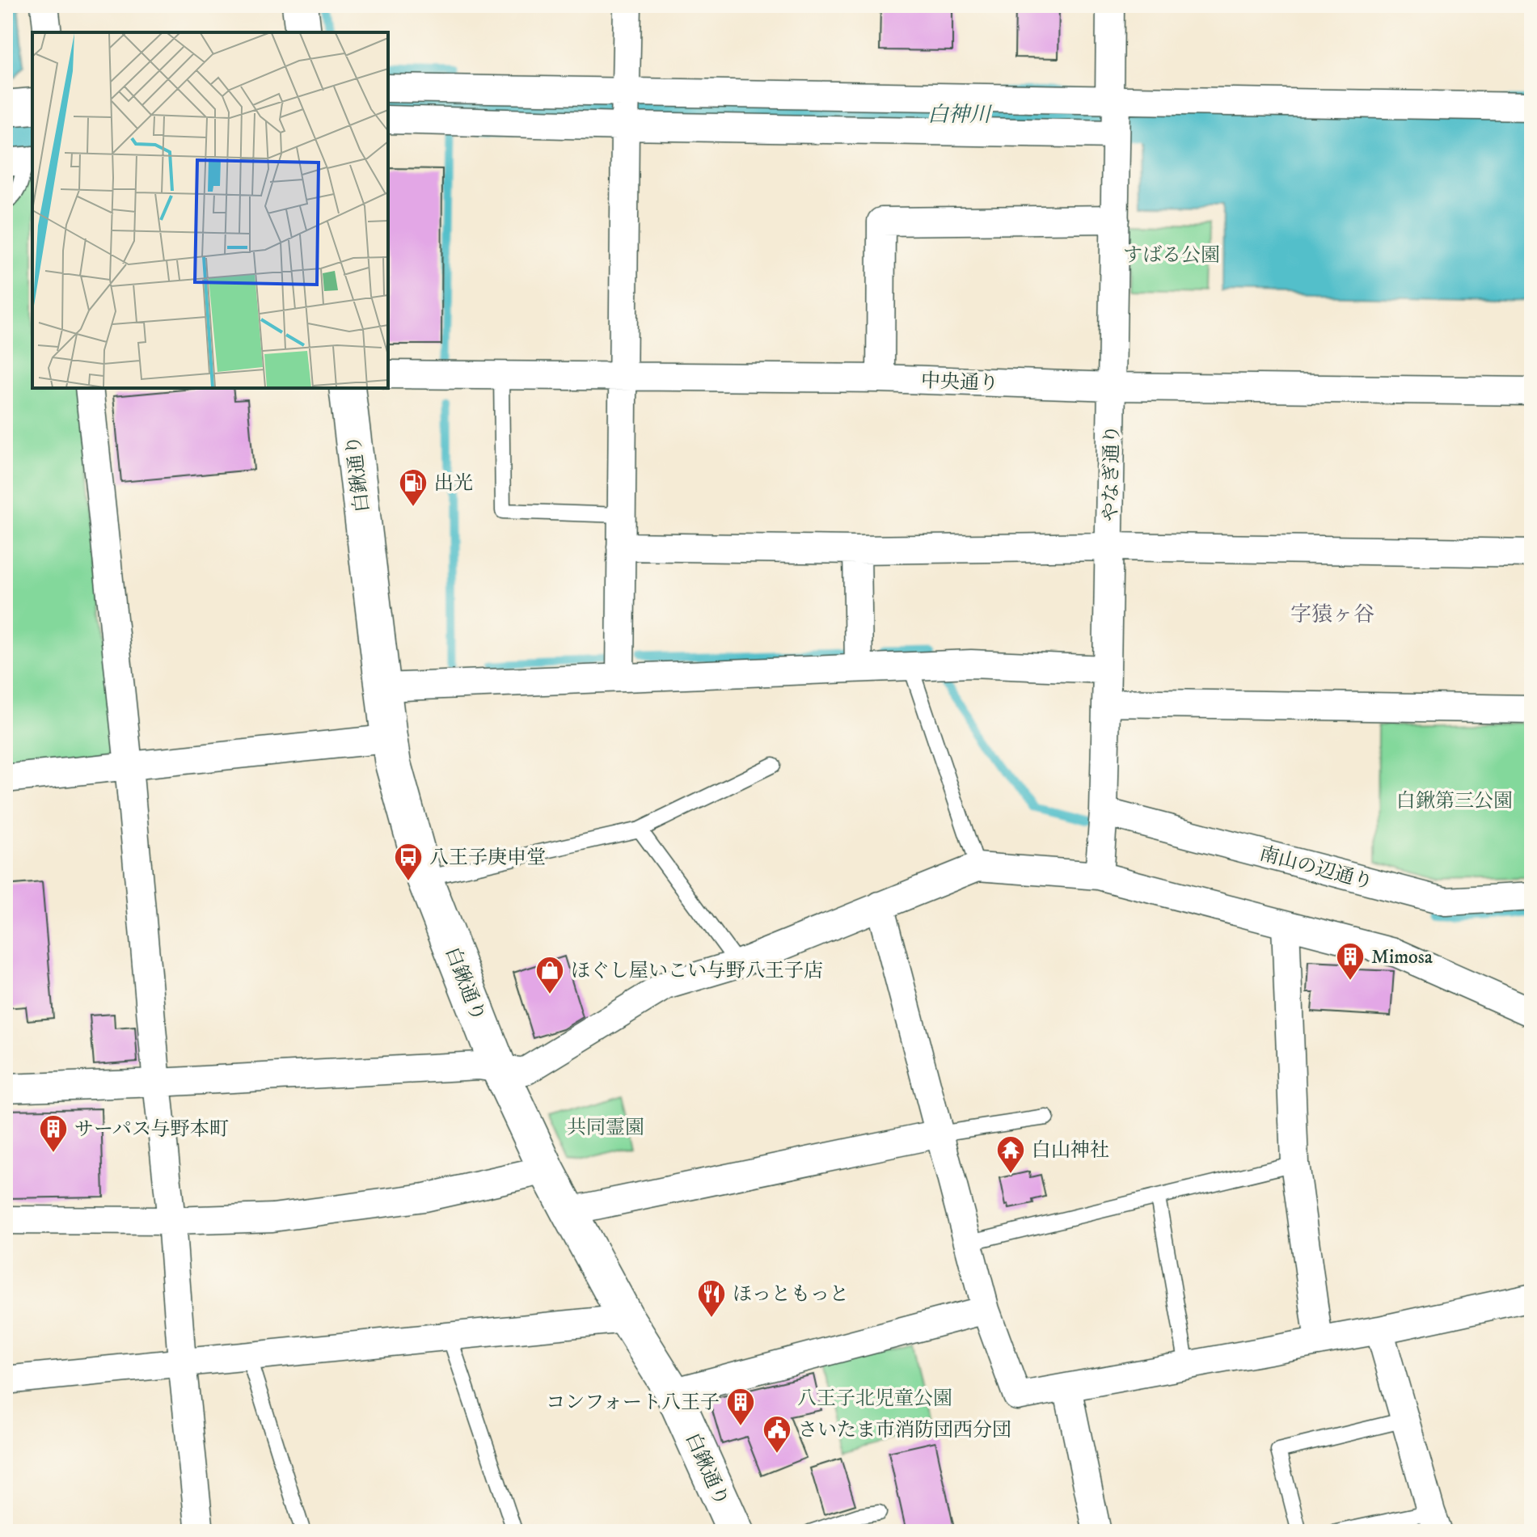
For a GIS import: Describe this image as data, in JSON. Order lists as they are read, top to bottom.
{
  "streets": {
    "street": [
      "中央通り",
      "やなぎ通り",
      "白鍬通り",
      "南山の辺通り"
    ]
  },
  "crossings": [
    ["中央通り", "やなぎ通り"],
    ["やなぎ通り", "南山の辺通り"]
  ],
  "districts": ["字猿ヶ谷"],
  "water": ["白神川"],
  "parks": [
    "すばる公園",
    "白鍬第三公園",
    "共同霊園",
    "八王子北児童公園"
  ],
  "places": {
    "fuel station": ["出光"],
    "bus stop": ["八王子庚申堂"],
    "building": ["Mimosa", "サーパス与野本町", "コンフォート八王子"],
    "shop": ["ほぐし屋いこい与野八王子店"],
    "temple": ["白山神社"],
    "restaurant": ["ほっともっと"],
    "public building": ["さいたま市消防団西分団"]
  }
}
